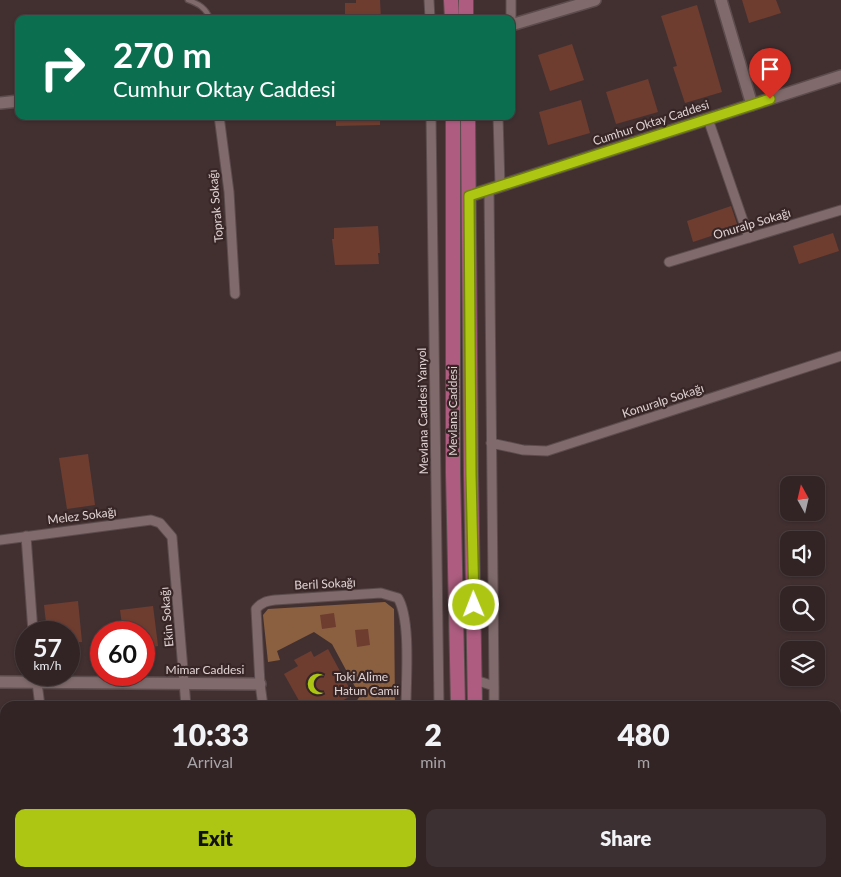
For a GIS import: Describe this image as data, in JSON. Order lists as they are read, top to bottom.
{
  "streets": {
    "main road": ["Mevlana Caddesi"],
    "street": [
      "Cumhur Oktay Caddesi",
      "Toprak Sokağı",
      "Onuralp Sokağı",
      "Konuralp Sokağı",
      "Mevlana Caddesi Yanyol",
      "Melez Sokağı",
      "Beril Sokağı",
      "Ekin Sokağı",
      "Mimar Caddesi"
    ]
  },
  "crossings": [
    ["Cumhur Oktay Caddesi", "Mevlana Caddesi"],
    ["Melez Sokağı", "Ekin Sokağı"],
    ["Beril Sokağı", "Mimar Caddesi"],
    ["Ekin Sokağı", "Mimar Caddesi"]
  ],
  "places": {
    "mosque": ["Toki Alime Hatun Camii"]
  },
  "north": "top",
  "page": {
    "turn": ["270 m", "Cumhur Oktay Caddesi"],
    "speed": "57 km/h",
    "limit": "60",
    "eta": [
      "10:33",
      "Arrival",
      "2",
      "min",
      "480",
      "m"
    ],
    "buttons": ["Exit", "Share"]
  }
}
